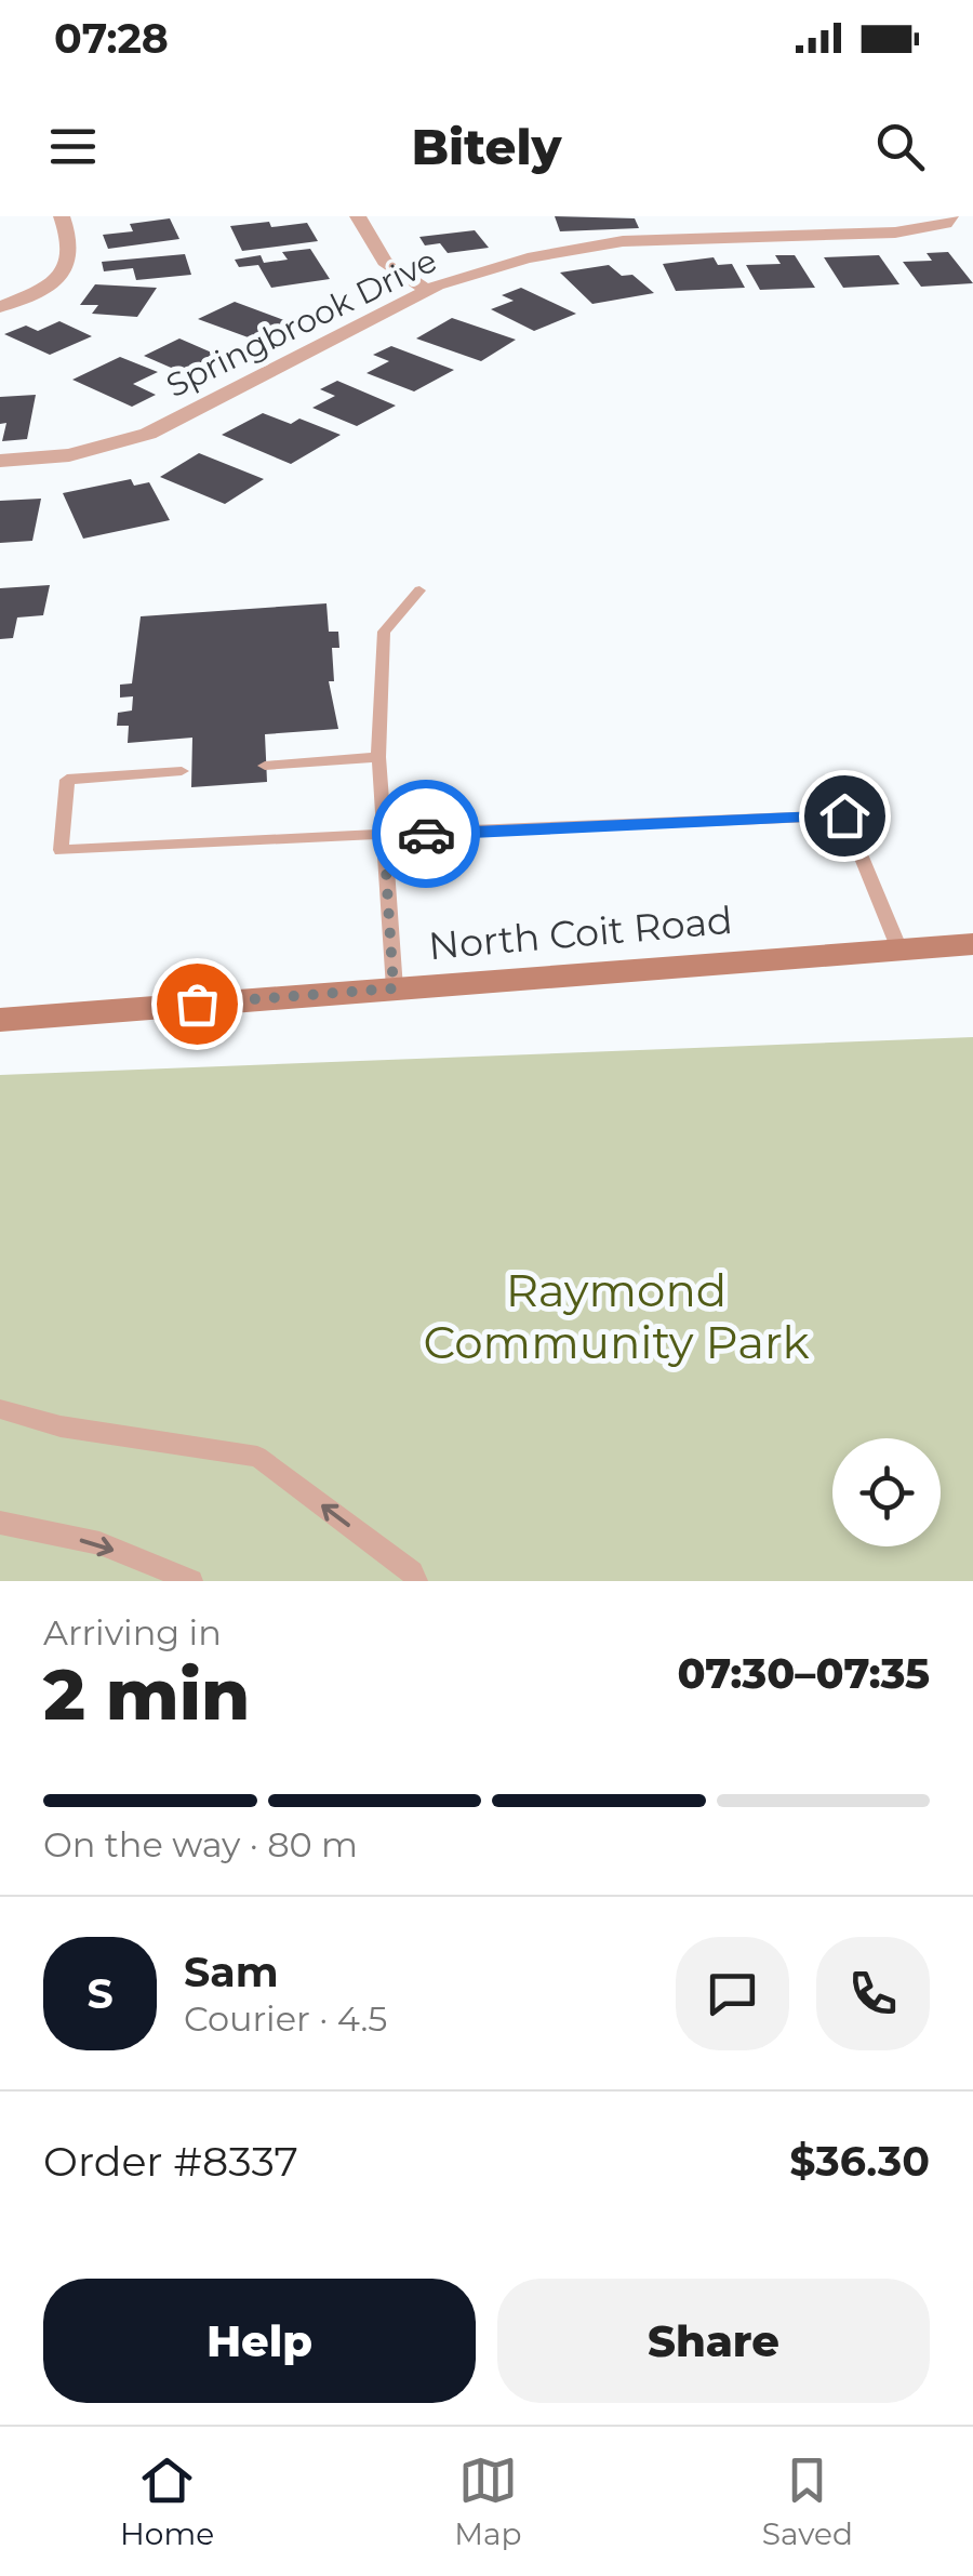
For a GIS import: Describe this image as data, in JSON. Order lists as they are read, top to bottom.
{
  "streets": {
    "main road": ["North Coit Road"],
    "street": ["Springbrook Drive"]
  },
  "parks": ["Raymond Community Park"],
  "page": {
    "status": "07:28",
    "header": "Bitely",
    "heading": ["2 min", "Arriving in", "07:30–07:35"],
    "panel": [
      "Sam",
      "Courier · 4.5",
      "Order #8337",
      "$36.30"
    ],
    "bar": "On the way · 80 m",
    "round": "S",
    "buttons": ["Help", "Share"],
    "tabs": ["Home", "Map", "Saved"]
  }
}
